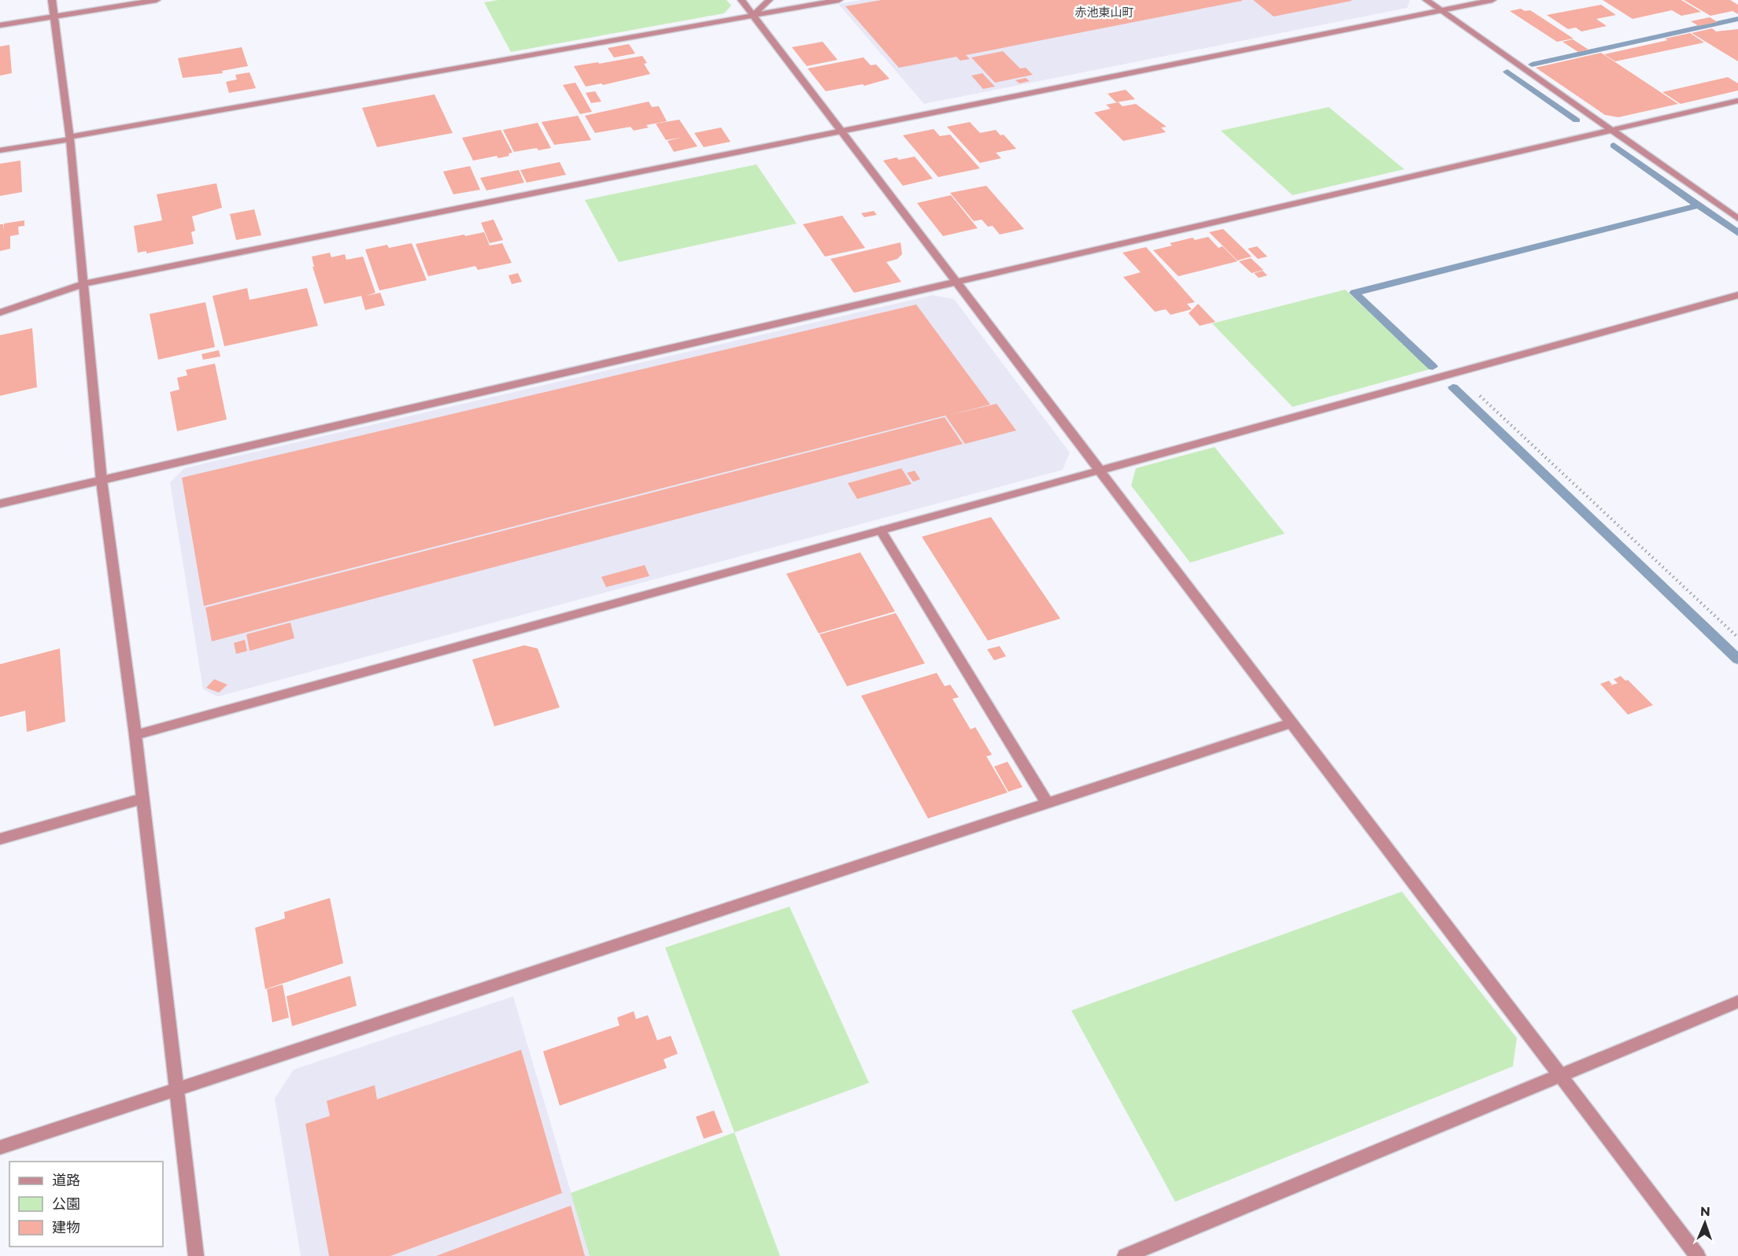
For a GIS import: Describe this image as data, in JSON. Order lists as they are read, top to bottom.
{
  "districts": ["赤池東山町"],
  "legend": ["道路", "公園", "建物"],
  "north": "top"
}
